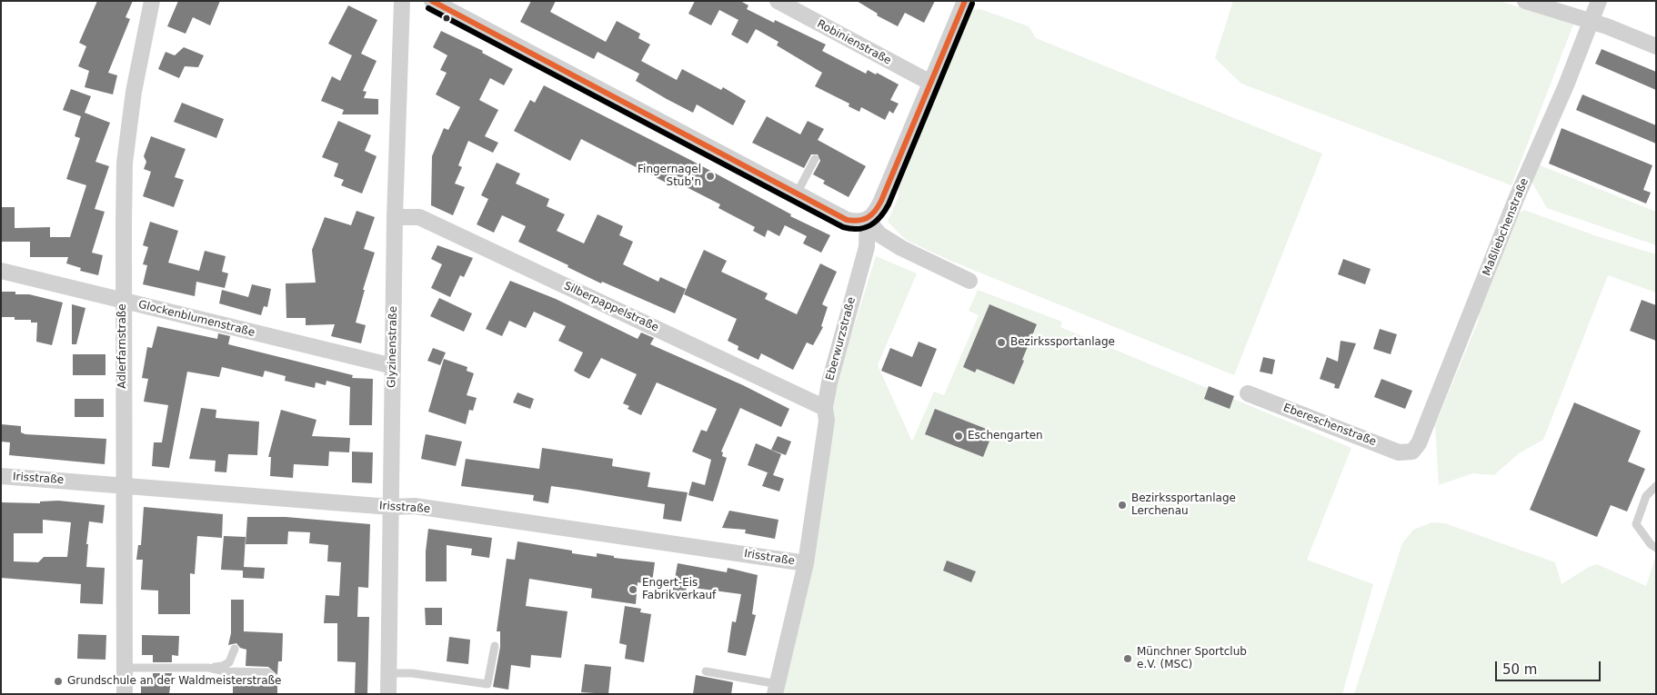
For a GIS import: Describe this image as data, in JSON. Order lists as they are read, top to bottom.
{
  "streets": {
    "street": [
      "Robinienstraße",
      "Maßliebchenstraße",
      "Silberpappelstraße",
      "Glockenblumenstraße",
      "Eberwurzstraße",
      "Adlerfarnstraße",
      "Glyzinenstraße",
      "Ebereschenstraße",
      "Irisstraße"
    ]
  },
  "crossings": [
    ["Maßliebchenstraße", "Ebereschenstraße"],
    ["Silberpappelstraße", "Eberwurzstraße"],
    ["Silberpappelstraße", "Glyzinenstraße"],
    ["Glockenblumenstraße", "Adlerfarnstraße"],
    ["Glockenblumenstraße", "Glyzinenstraße"],
    ["Eberwurzstraße", "Irisstraße"],
    ["Adlerfarnstraße", "Irisstraße"],
    ["Glyzinenstraße", "Irisstraße"]
  ],
  "places": [
    "Fingernagel Stub'n",
    "Bezirkssportanlage",
    "Eschengarten",
    "Bezirkssportanlage Lerchenau",
    "Engert-Eis Fabrikverkauf",
    "Münchner Sportclub e.V. (MSC)",
    "Grundschule an der Waldmeisterstraße"
  ],
  "scale_bar": "50 m"
}
